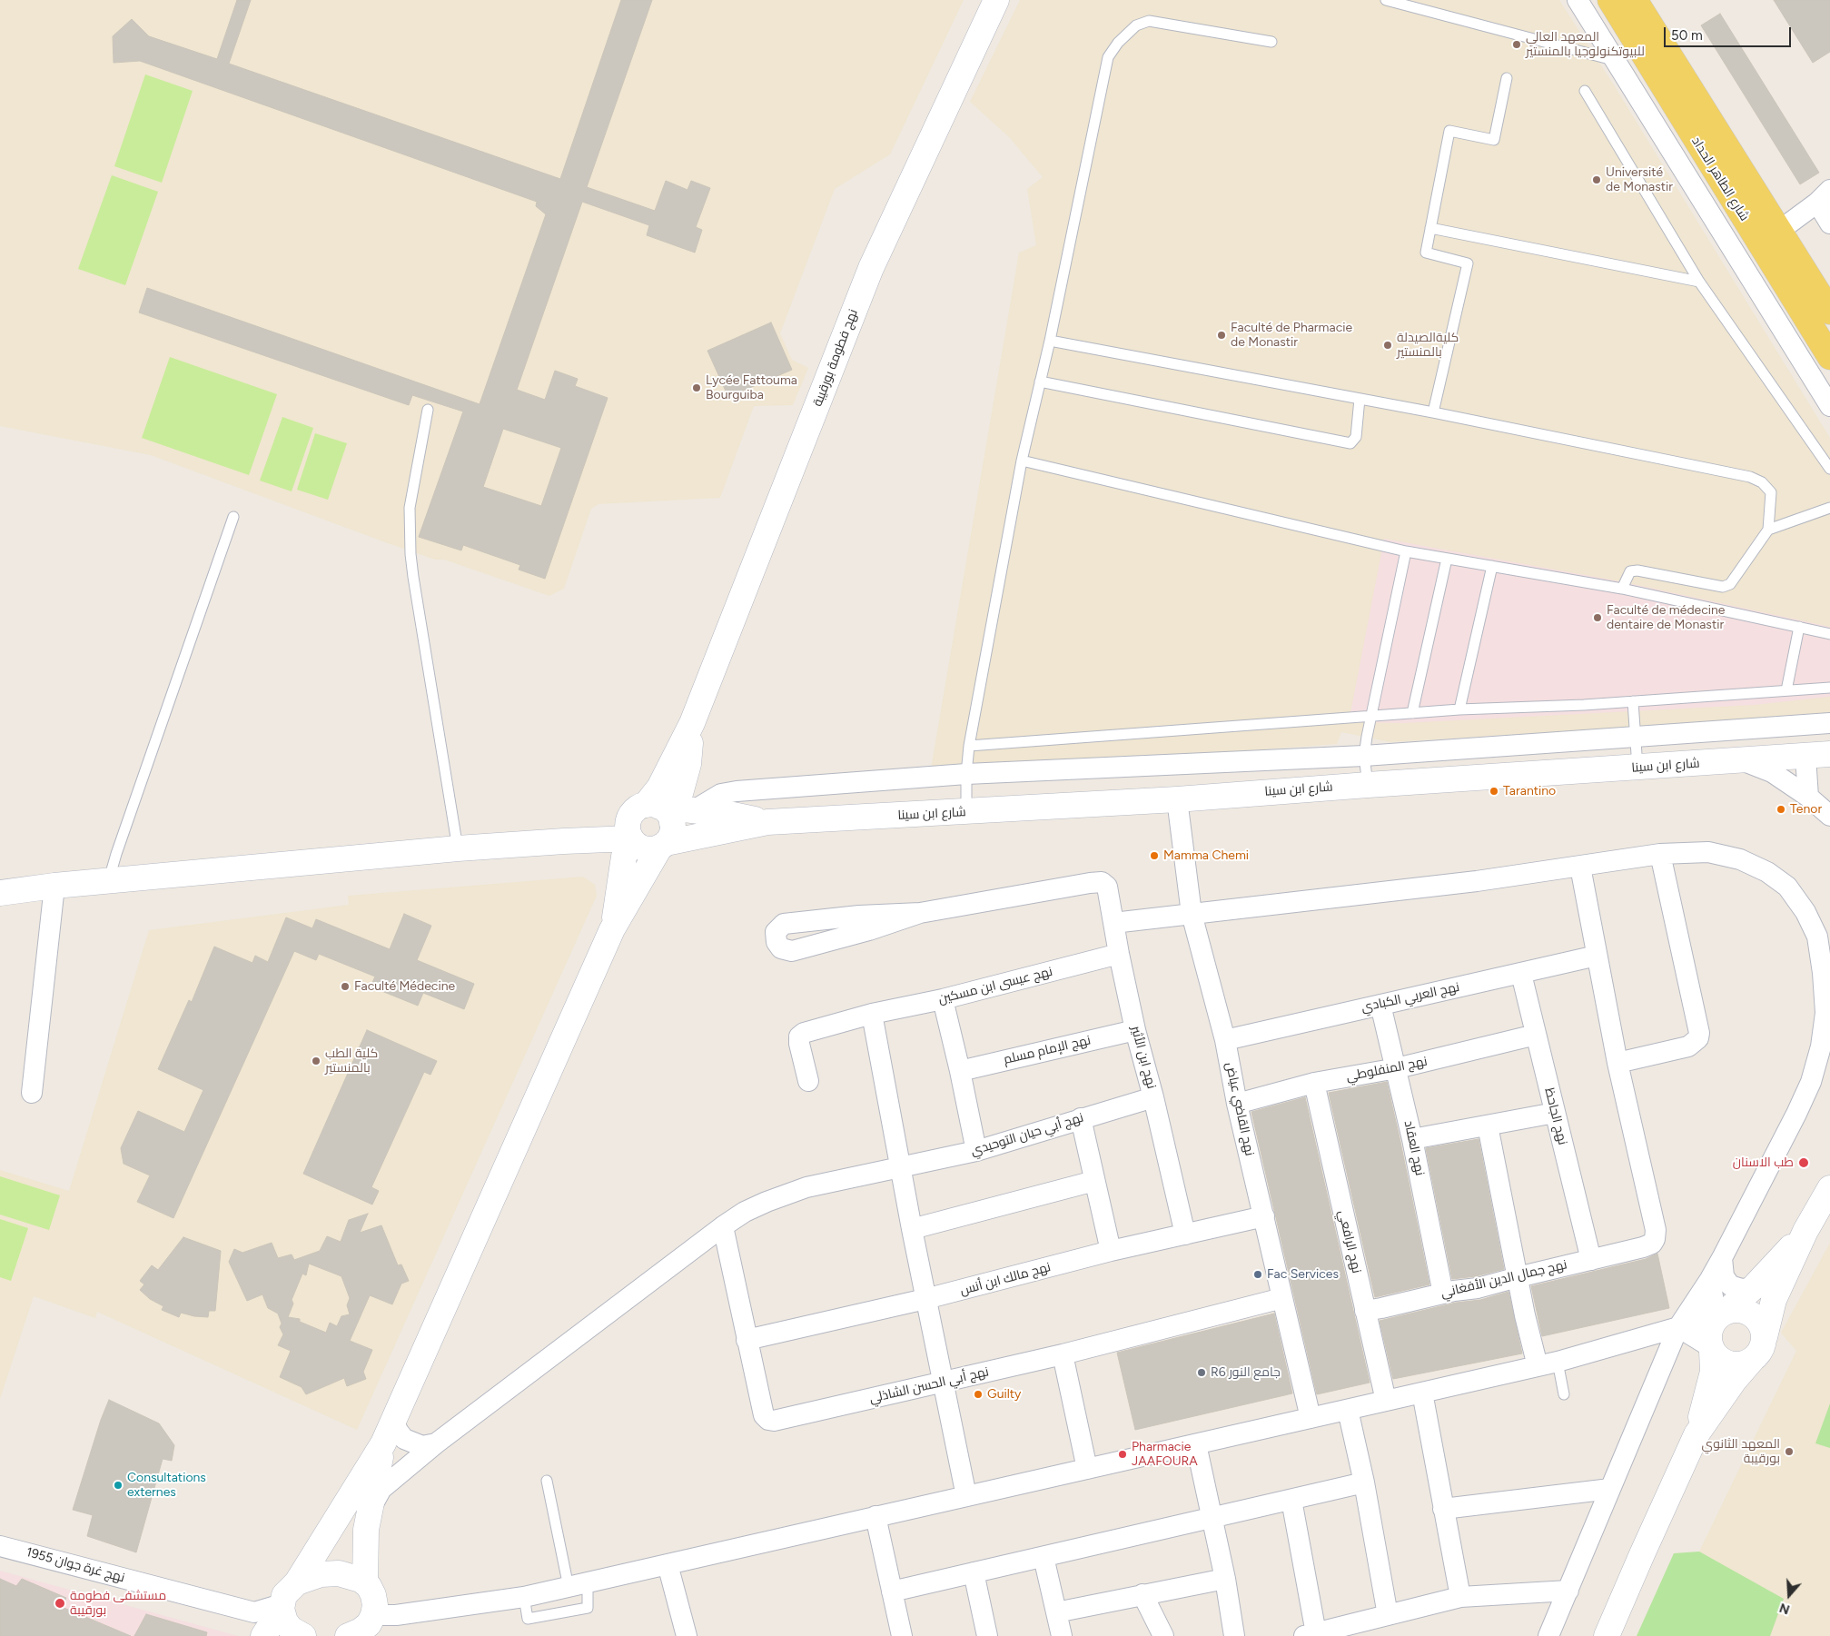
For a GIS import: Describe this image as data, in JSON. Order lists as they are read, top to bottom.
{
  "streets": {
    "main road": ["شارع الطاهر الحداد", "نهج فطومة بورقيبة", "شارع ابن سينا"],
    "street": [
      "نهج عيسى ابن مسكين",
      "نهج العربي الكبادي",
      "نهج الإمام مسلم",
      "نهج ابن الأثير",
      "نهج المنفلوطي",
      "نهج القاضي عياض",
      "نهج الجاحظ",
      "نهج أبي حيان التوحيدي",
      "نهج العقاد",
      "نهج الرافعي",
      "نهج مالك ابن أنس",
      "نهج جمال الدين الأفغاني",
      "نهج أبي الحسن الشاذلي",
      "نهج غرة جوان 1955"
    ]
  },
  "crossings": [
    ["شارع ابن سينا", "نهج القاضي عياض"],
    ["نهج عيسى ابن مسكين", "نهج ابن الأثير"],
    ["نهج العربي الكبادي", "نهج القاضي عياض"],
    ["نهج العربي الكبادي", "نهج الجاحظ"],
    ["نهج العربي الكبادي", "نهج العقاد"],
    ["نهج الإمام مسلم", "نهج ابن الأثير"],
    ["نهج ابن الأثير", "نهج أبي حيان التوحيدي"],
    ["نهج ابن الأثير", "نهج مالك ابن أنس"],
    ["نهج المنفلوطي", "نهج القاضي عياض"],
    ["نهج المنفلوطي", "نهج الجاحظ"],
    ["نهج المنفلوطي", "نهج العقاد"],
    ["نهج المنفلوطي", "نهج الرافعي"],
    ["نهج القاضي عياض", "نهج مالك ابن أنس"],
    ["نهج القاضي عياض", "نهج أبي الحسن الشاذلي"],
    ["نهج الجاحظ", "نهج جمال الدين الأفغاني"],
    ["نهج أبي حيان التوحيدي", "نهج أبي الحسن الشاذلي"],
    ["نهج العقاد", "نهج جمال الدين الأفغاني"],
    ["نهج الرافعي", "نهج جمال الدين الأفغاني"],
    ["نهج مالك ابن أنس", "نهج أبي الحسن الشاذلي"]
  ],
  "places": [
    "المعهد العالي للبيوتكنولوجيا بالمنستير",
    "Université de Monastir",
    "Faculté de Pharmacie de Monastir",
    "كليةالصيدلة بالمنستير",
    "Lycée Fattouma Bourguiba",
    "Faculté de médecine dentaire de Monastir",
    "Tarantino",
    "Tenor",
    "Mamma Chemi",
    "Faculté Médecine",
    "كلية الطب بالمنستير",
    "طب الاسنان",
    "Fac Services",
    "R6 جامع النور",
    "Guilty",
    "المعهد الثانوي بورقيبة",
    "Pharmacie JAAFOURA",
    "Consultations externes",
    "مستشفى فطومة بورقيبة"
  ],
  "scale_bar": "50 m",
  "north": "bottom"
}
